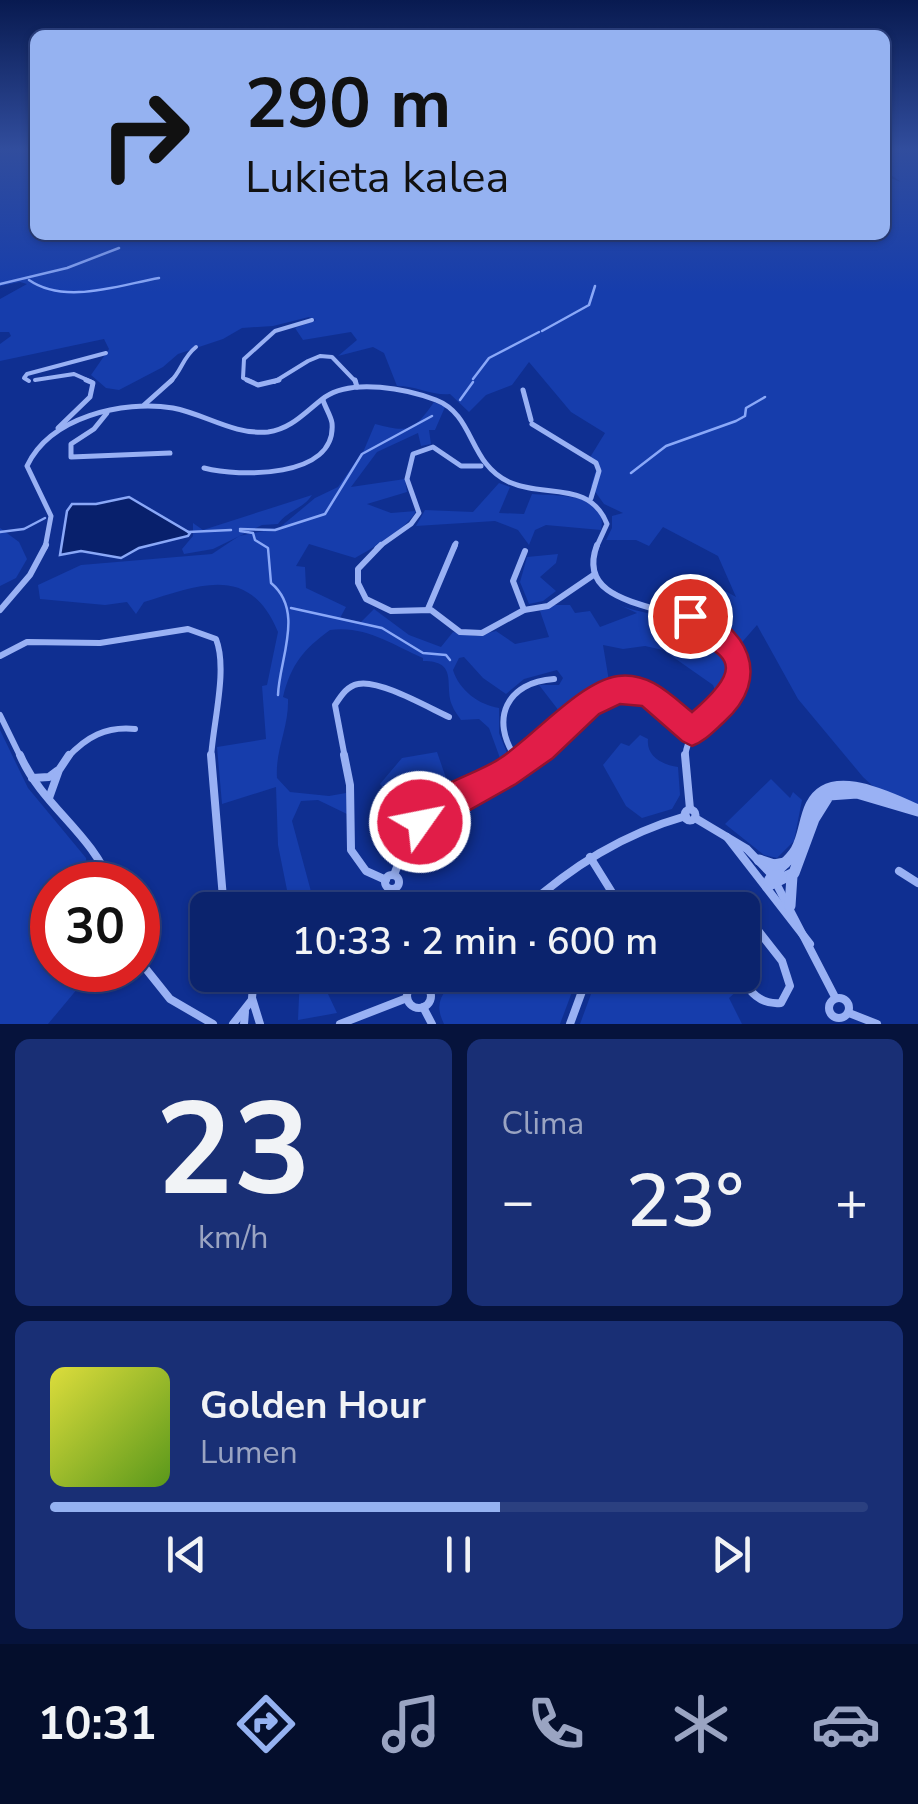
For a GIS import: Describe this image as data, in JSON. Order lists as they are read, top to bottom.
{
  "page": {
    "turn": ["290 m", "Lukieta kalea"],
    "limit": "30",
    "trip": "10:33 · 2 min · 600 m",
    "tile": [
      ["23", "km/h"],
      "Clima"
    ],
    "heat": ["−", "23°", "+"],
    "song": ["Golden Hour", "Lumen"],
    "tabs": "10:31"
  }
}
